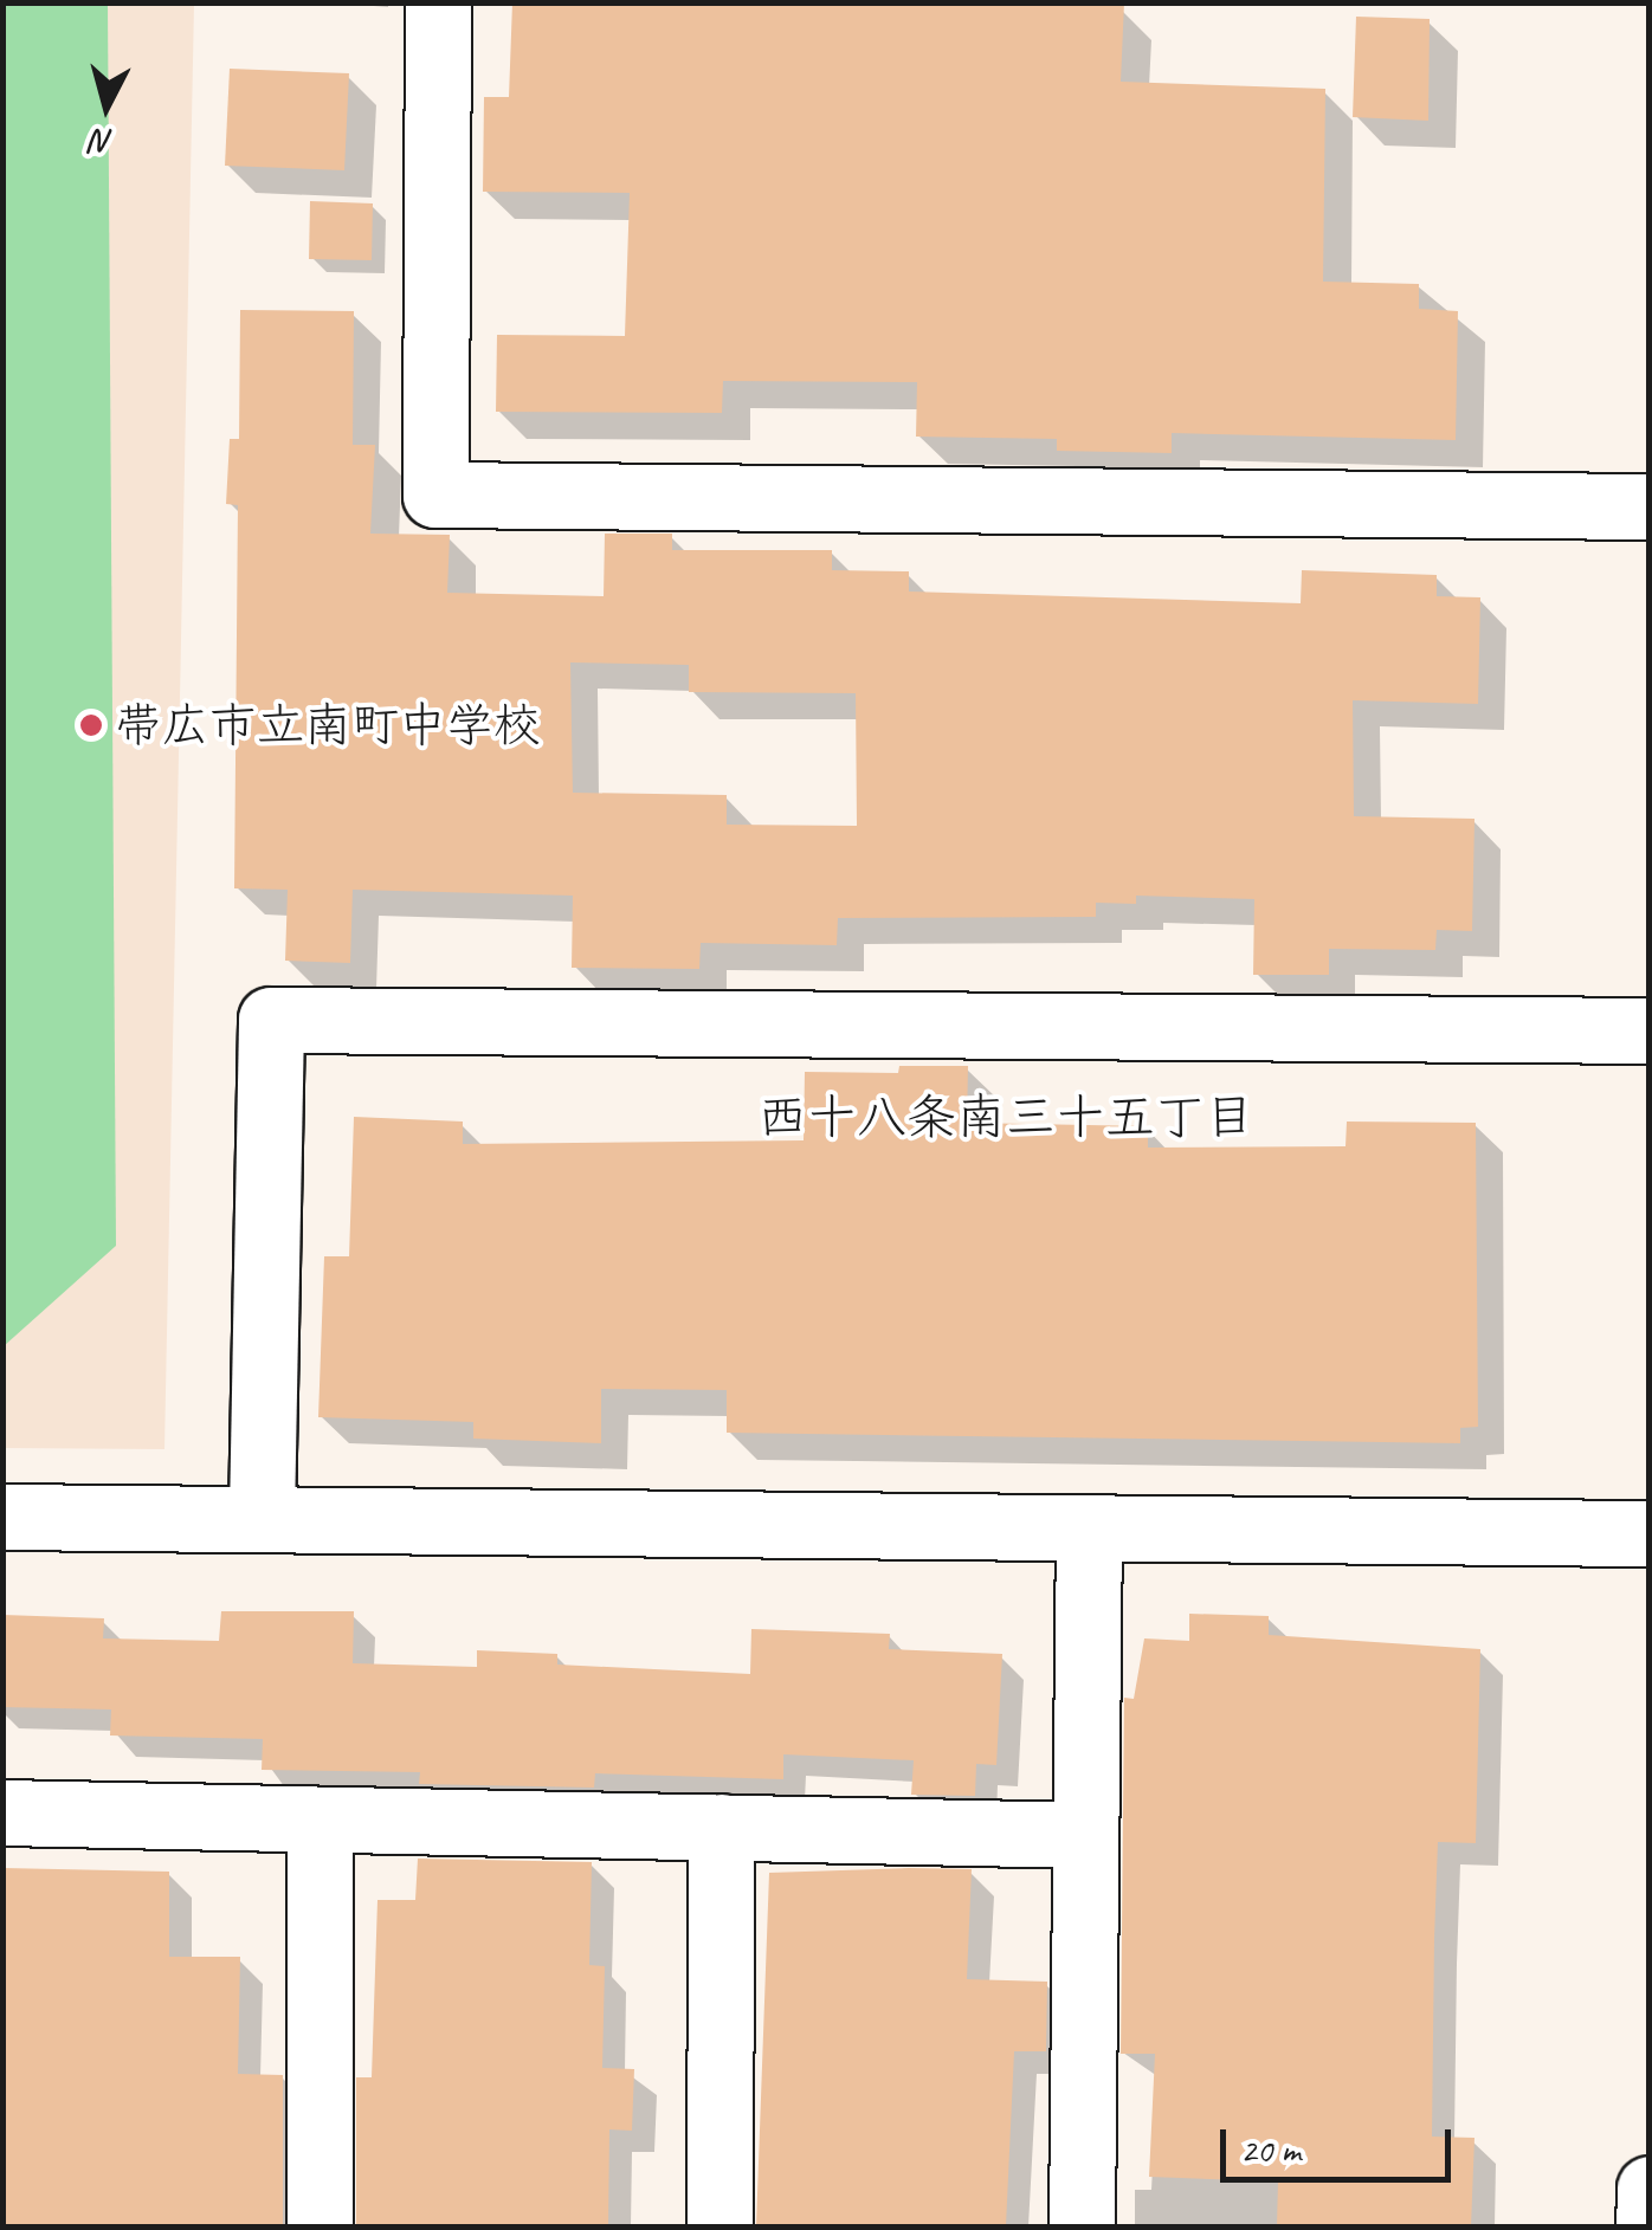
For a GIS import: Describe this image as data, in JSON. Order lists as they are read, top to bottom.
{
  "districts": ["西十八条南三十五丁目"],
  "places": ["帯広市立南町中学校"],
  "scale_bar": "20 m",
  "north": "bottom"
}
